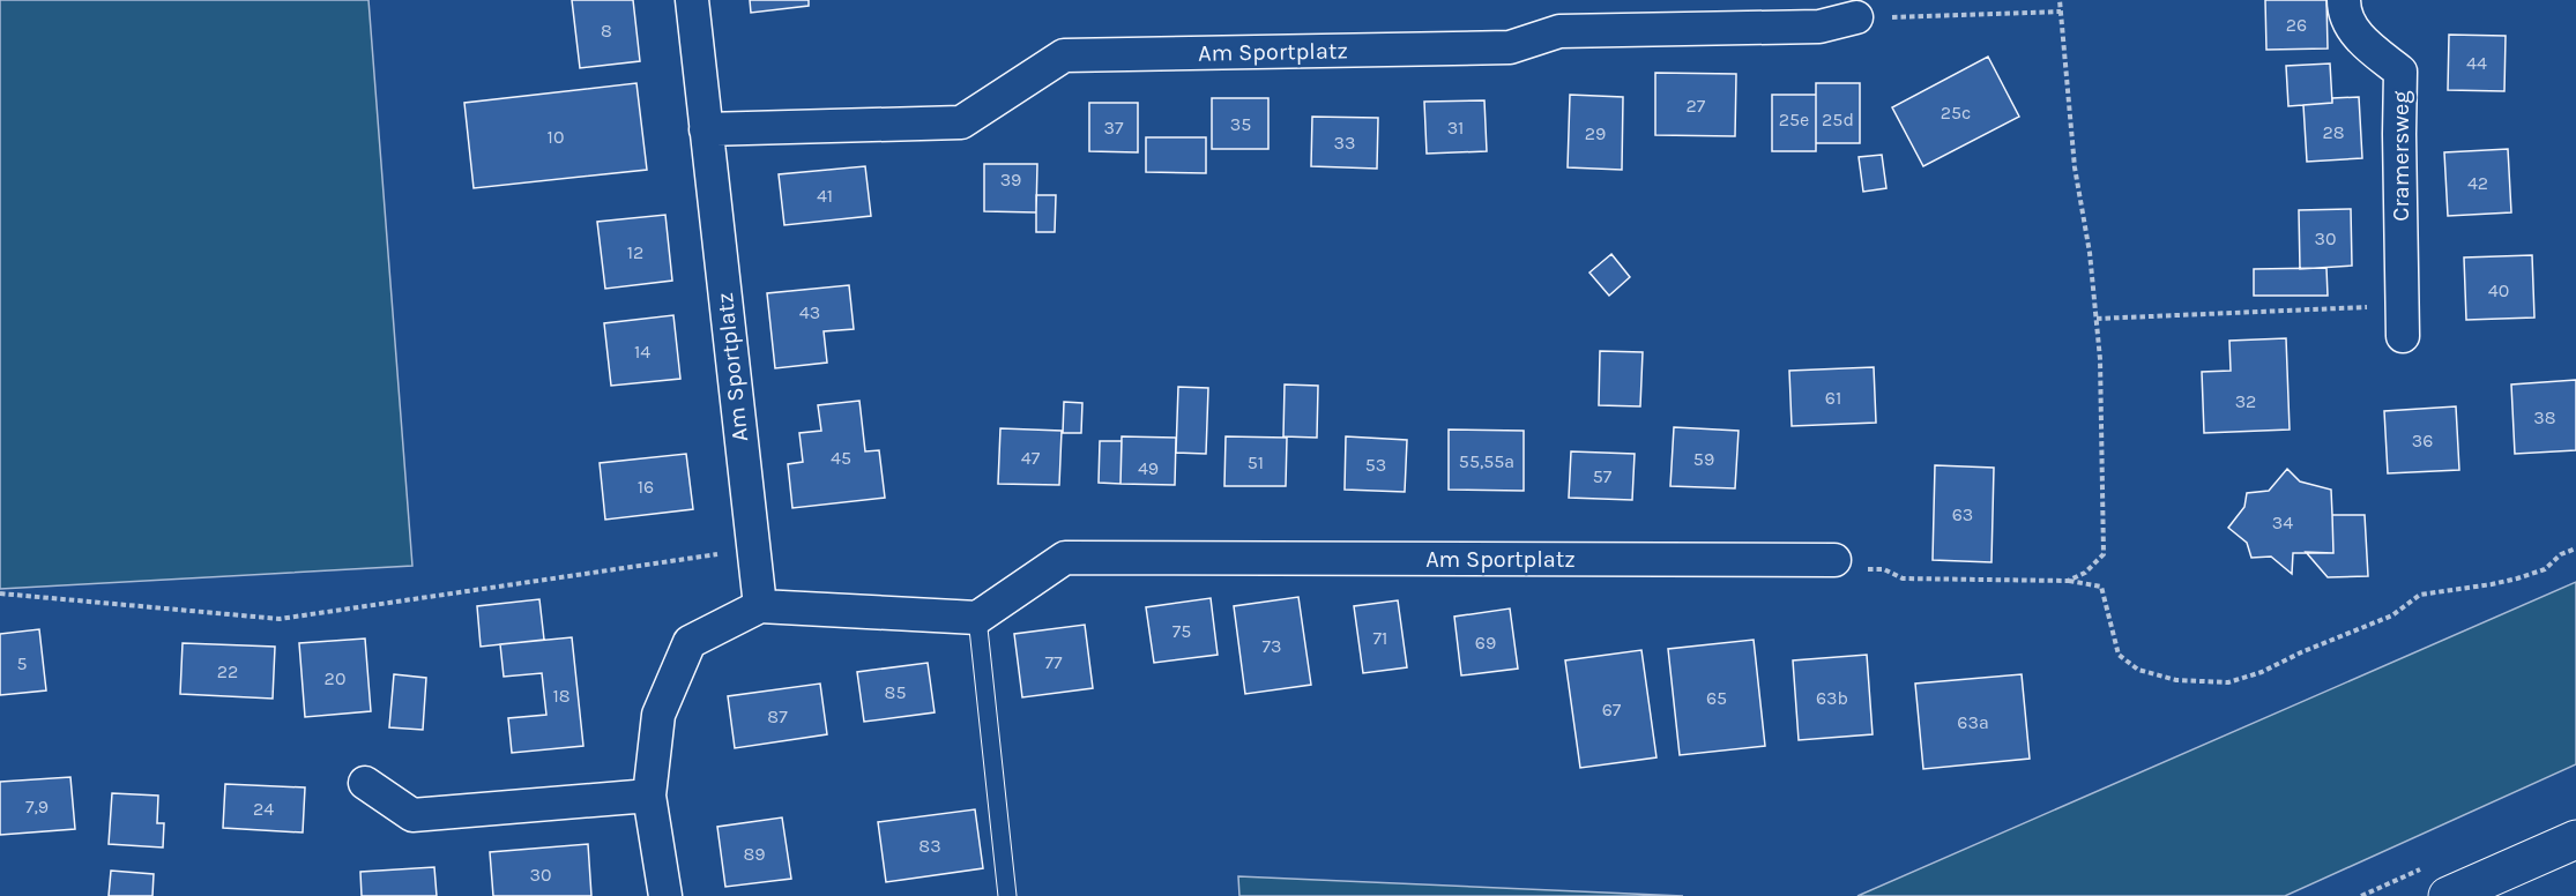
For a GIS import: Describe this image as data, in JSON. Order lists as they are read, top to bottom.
{
  "streets": {
    "street": ["Am Sportplatz", "Cramersweg"]
  },
  "house_numbers": [
    "26",
    "8",
    "44",
    "27",
    "25c",
    "25e",
    "25d",
    "35",
    "37",
    "31",
    "28",
    "29",
    "10",
    "33",
    "39",
    "42",
    "41",
    "30",
    "12",
    "40",
    "43",
    "14",
    "61",
    "32",
    "38",
    "36",
    "45",
    "47",
    "59",
    "55,55a",
    "51",
    "53",
    "49",
    "57",
    "16",
    "63",
    "34",
    "75",
    "71",
    "69",
    "73",
    "77",
    "5",
    "22",
    "20",
    "85",
    "18",
    "65",
    "63b",
    "67",
    "87",
    "63a",
    "7,9",
    "24",
    "83",
    "89",
    "30"
  ]
}
